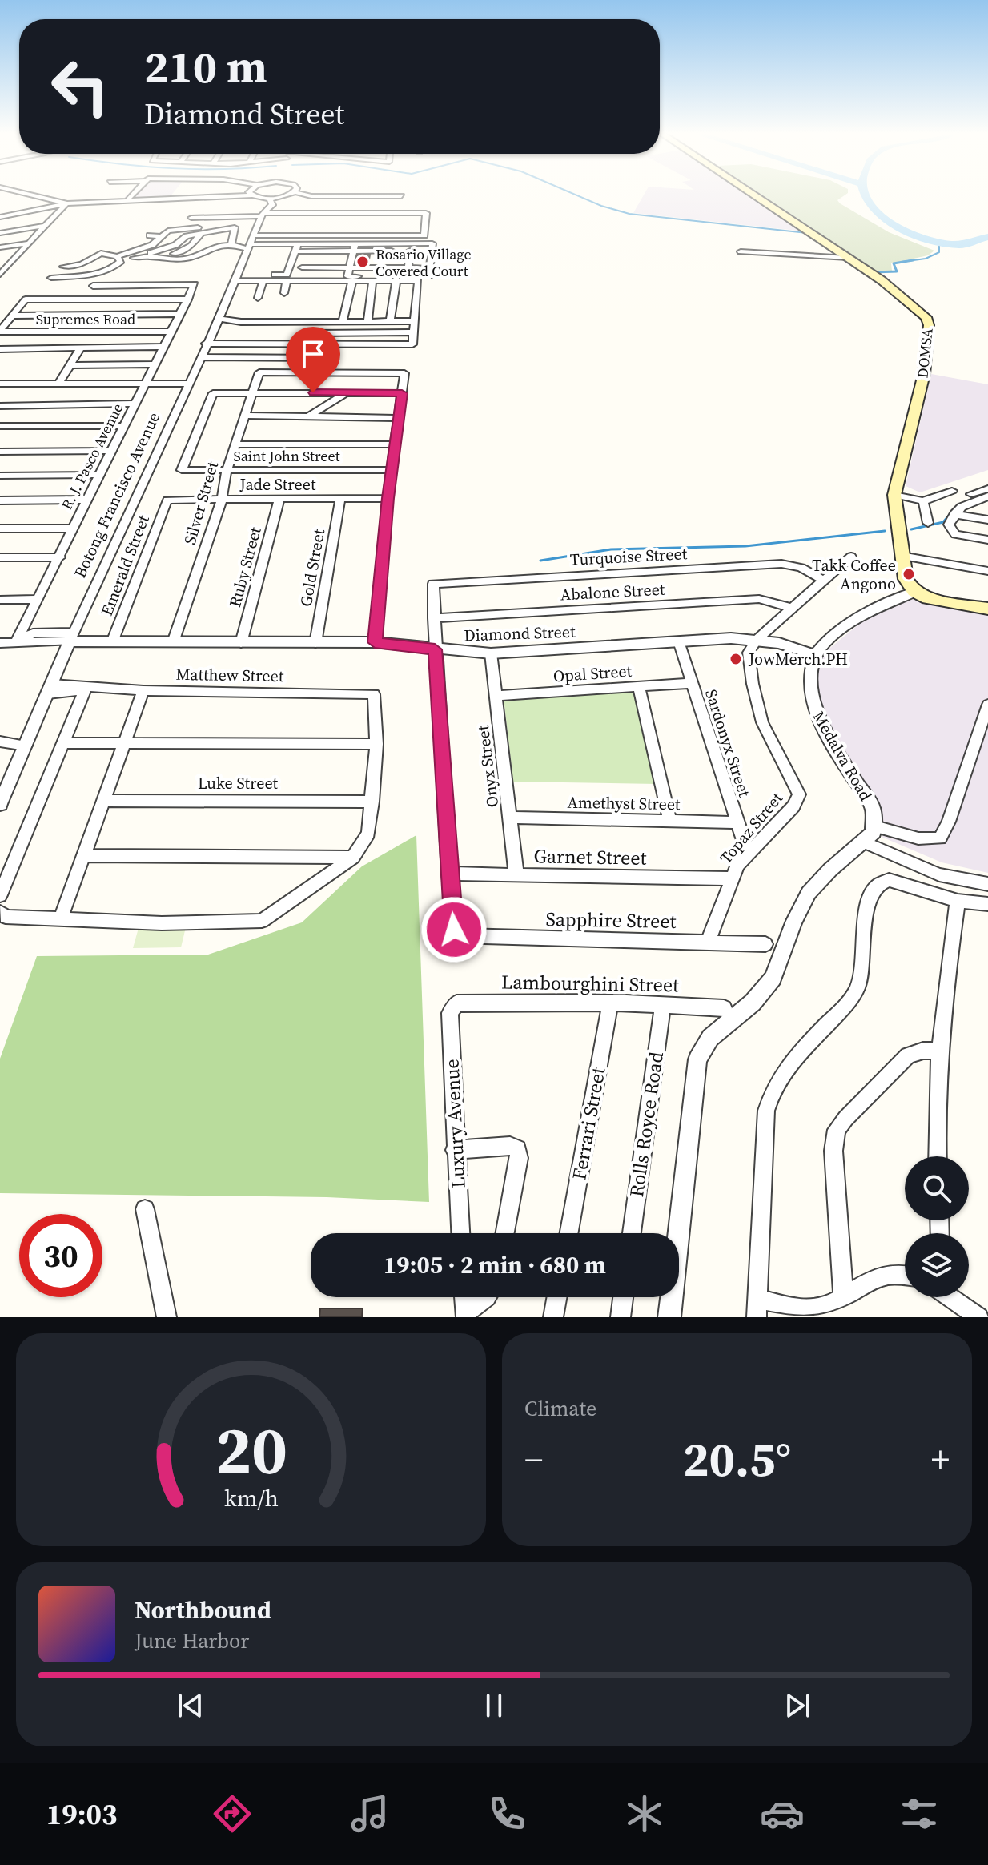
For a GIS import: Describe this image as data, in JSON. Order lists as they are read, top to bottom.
{
  "streets": {
    "main road": ["DOMSA"],
    "street": [
      "Supremes Road",
      "Saint John Street",
      "R. J. Pasco Avenue",
      "Jade Street",
      "Botong Francisco Avenue",
      "Silver Street",
      "Turquoise Street",
      "Emerald Street",
      "Ruby Street",
      "Gold Street",
      "Abalone Street",
      "Diamond Street",
      "Opal Street",
      "Matthew Street",
      "Sardonyx Street",
      "Medalva Road",
      "Onyx Street",
      "Luke Street",
      "Amethyst Street",
      "Topaz Street",
      "Garnet Street",
      "Sapphire Street",
      "Lambourghini Street",
      "Luxury Avenue",
      "Ferrari Street",
      "Rolls Royce Road"
    ]
  },
  "crossings": [
    ["Supremes Road", "R. J. Pasco Avenue"],
    ["Saint John Street", "Silver Street"],
    ["Jade Street", "Silver Street"],
    ["Jade Street", "Emerald Street"],
    ["Jade Street", "Ruby Street"],
    ["Jade Street", "Gold Street"],
    ["Botong Francisco Avenue", "Diamond Street"],
    ["Botong Francisco Avenue", "Matthew Street"],
    ["Silver Street", "Diamond Street"],
    ["Turquoise Street", "Abalone Street"],
    ["Emerald Street", "Diamond Street"],
    ["Ruby Street", "Diamond Street"],
    ["Gold Street", "Diamond Street"],
    ["Diamond Street", "Sardonyx Street"],
    ["Diamond Street", "Medalva Road"],
    ["Diamond Street", "Onyx Street"],
    ["Diamond Street", "Topaz Street"],
    ["Opal Street", "Sardonyx Street"],
    ["Opal Street", "Onyx Street"],
    ["Sardonyx Street", "Amethyst Street"],
    ["Sardonyx Street", "Topaz Street"],
    ["Onyx Street", "Amethyst Street"],
    ["Onyx Street", "Garnet Street"],
    ["Topaz Street", "Garnet Street"],
    ["Topaz Street", "Sapphire Street"],
    ["Garnet Street", "Sapphire Street"],
    ["Lambourghini Street", "Luxury Avenue"],
    ["Lambourghini Street", "Ferrari Street"],
    ["Lambourghini Street", "Rolls Royce Road"]
  ],
  "places": ["Rosario Village Covered Court", "Takk Coffee Angono", "JowMerch.PH"],
  "page": {
    "turn": ["210 m", "Diamond Street"],
    "limit": "30",
    "trip": "19:05 · 2 min · 680 m",
    "tile": "Climate",
    "heat": ["−", "20.5°", "+"],
    "song": ["Northbound", "June Harbor"],
    "tabs": "19:03",
    "gauge": ["20", "km/h"]
  }
}
